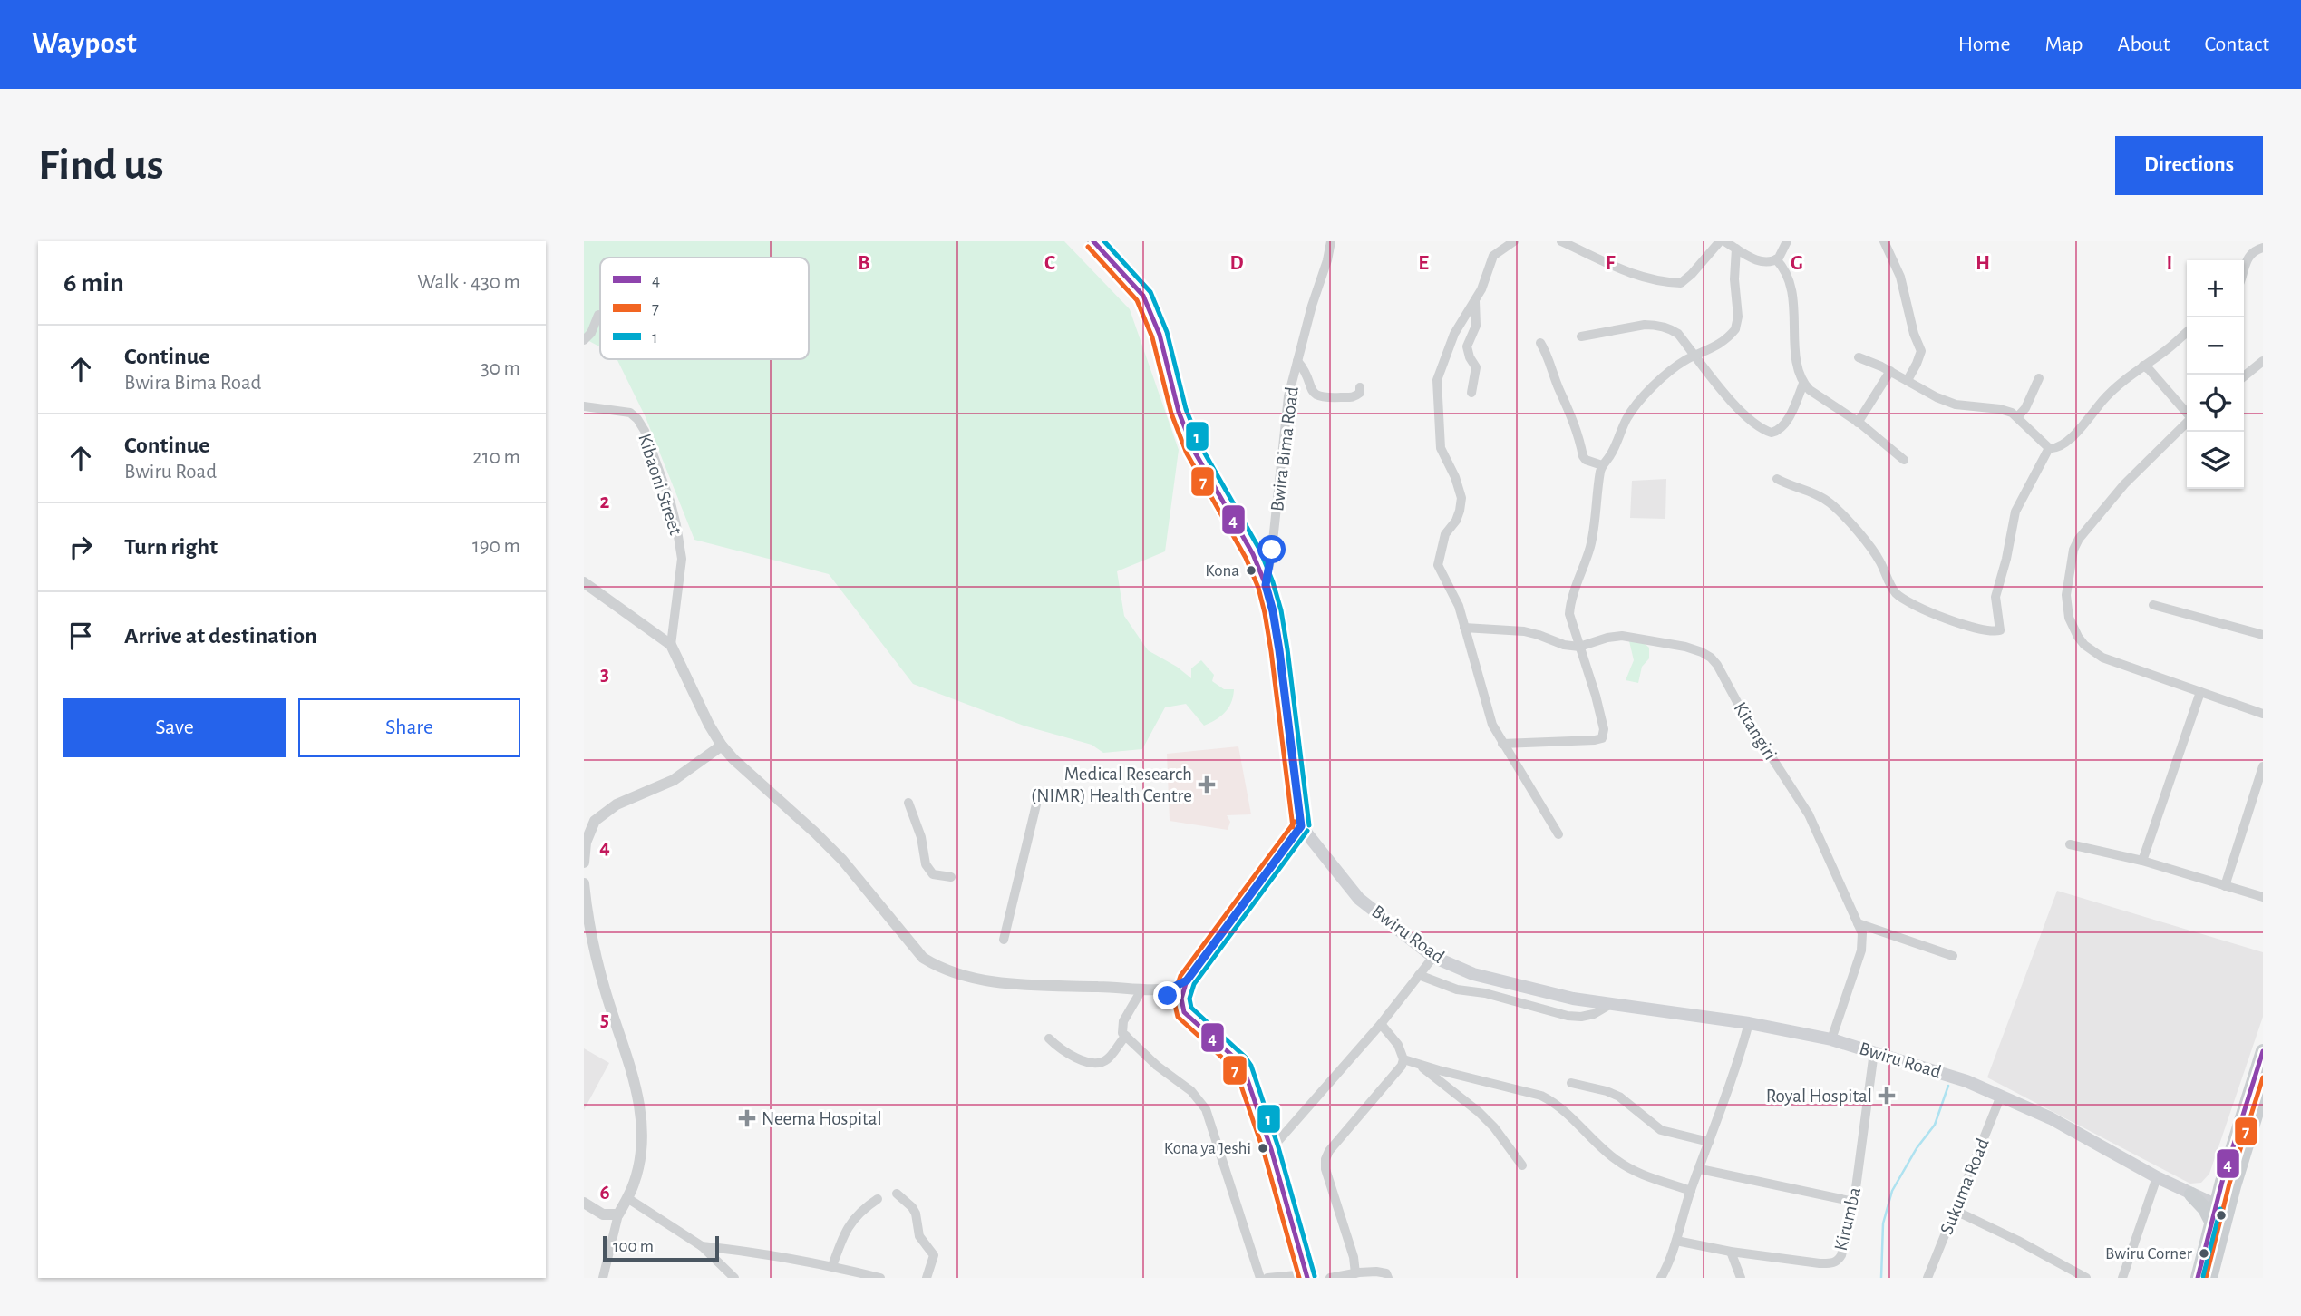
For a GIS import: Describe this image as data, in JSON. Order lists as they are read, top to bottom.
{
  "streets": {
    "main road": ["Bwiru Road"],
    "street": [
      "Bwira Bima Road",
      "Kibaoni Street",
      "Kitangiri",
      "Sukuma Road",
      "Kirumba"
    ]
  },
  "crossings": [
    ["Kitangiri", "Bwiru Road"],
    ["Bwiru Road", "Sukuma Road"],
    ["Bwiru Road", "Kirumba"]
  ],
  "places": {
    "other": ["Kona", "Kona ya Jeshi", "Bwiru Corner"],
    "health": ["Medical Research (NIMR) Health Centre", "Royal Hospital", "Neema Hospital"]
  },
  "lines": ["transit line 4", "transit line 1", "transit line 7"],
  "legend": ["4", "7", "1"],
  "scale_bar": "100 m",
  "page": {
    "header": "Waypost",
    "nav": [
      "Home",
      "Map",
      "About",
      "Contact"
    ],
    "buttons": [
      "Directions",
      ["Save", "Share"]
    ],
    "title": "Find us",
    "heading": ["6 min", "Walk · 430 m"],
    "map_buttons": ["+", "−"],
    "list": [
      ["Continue", "Bwira Bima Road", "30 m"],
      ["Continue", "Bwiru Road", "210 m"],
      ["Turn right", "190 m"],
      "Arrive at destination"
    ],
    "scale": "100 m"
  },
  "grid": {
    "columns": [
      "B",
      "C",
      "D",
      "E",
      "F",
      "G",
      "H",
      "I"
    ],
    "rows": [
      "2",
      "3",
      "4",
      "5",
      "6"
    ]
  }
}
